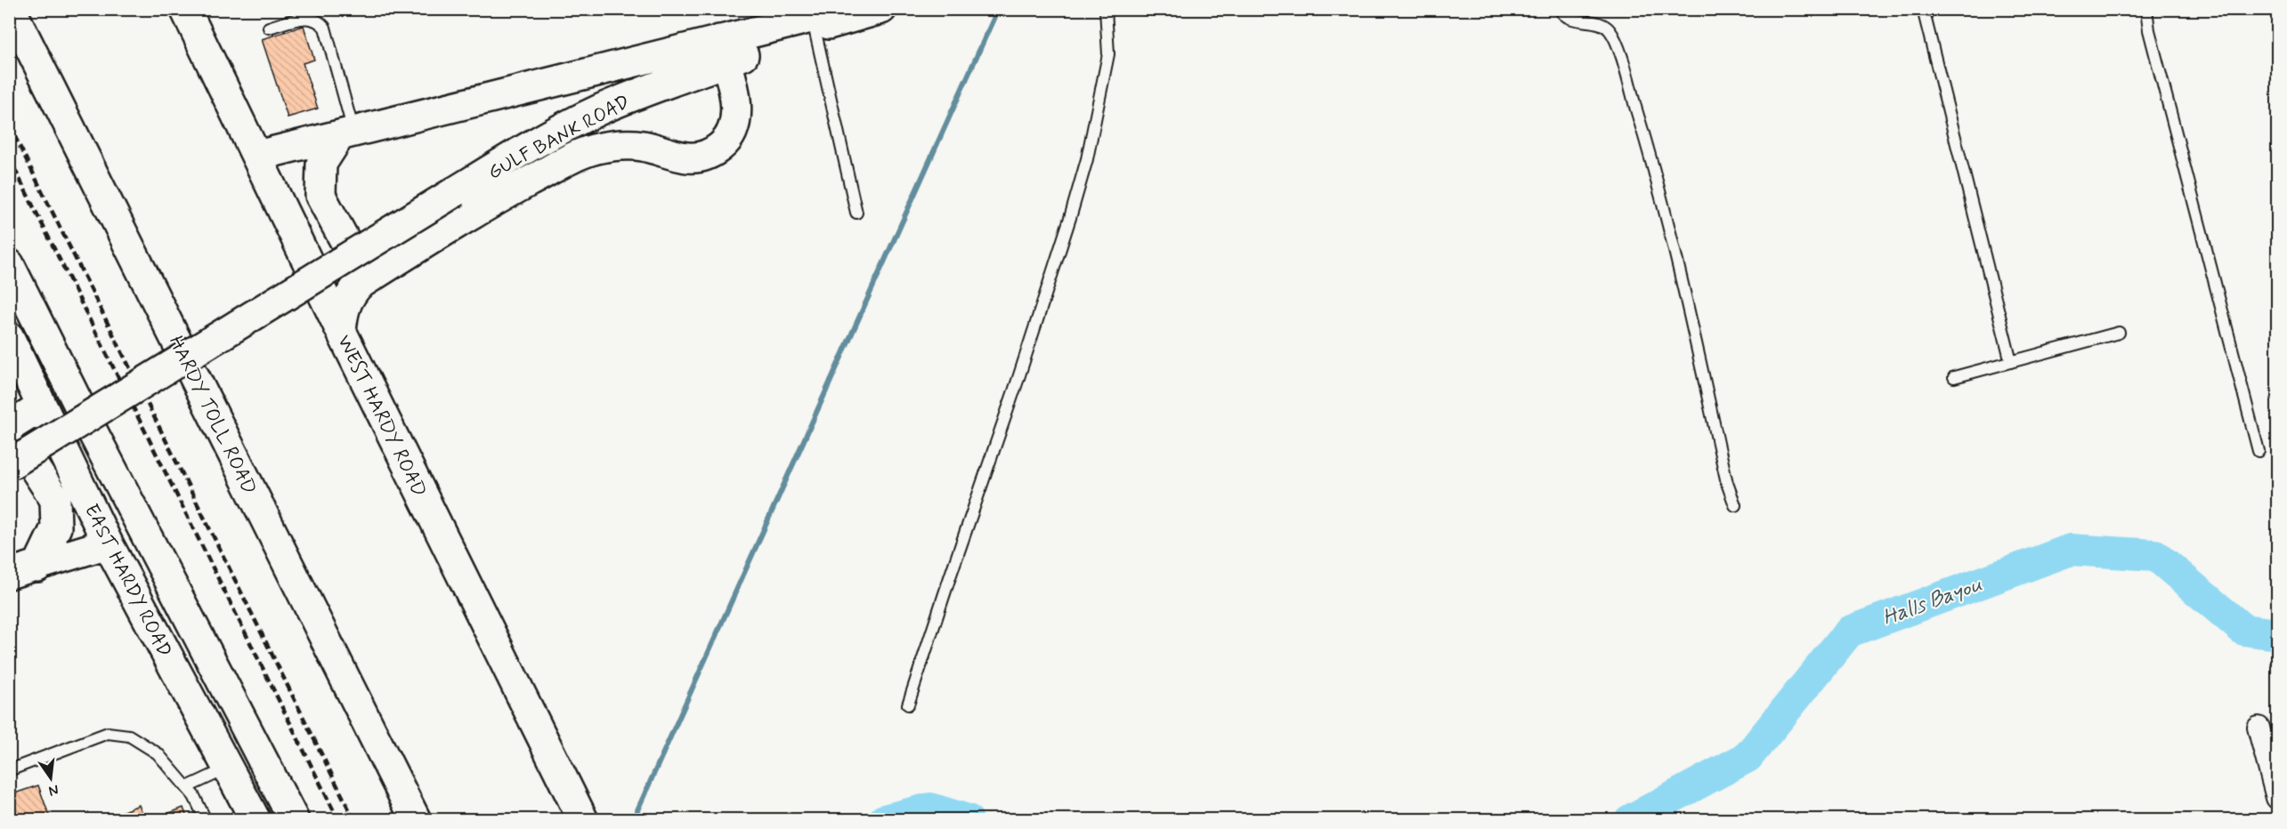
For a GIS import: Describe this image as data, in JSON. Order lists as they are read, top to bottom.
{
  "streets": {
    "main road": [
      "GULF BANK ROAD",
      "HARDY TOLL ROAD",
      "WEST HARDY ROAD",
      "EAST HARDY ROAD"
    ]
  },
  "water": ["Halls Bayou"],
  "north": "bottom"
}
